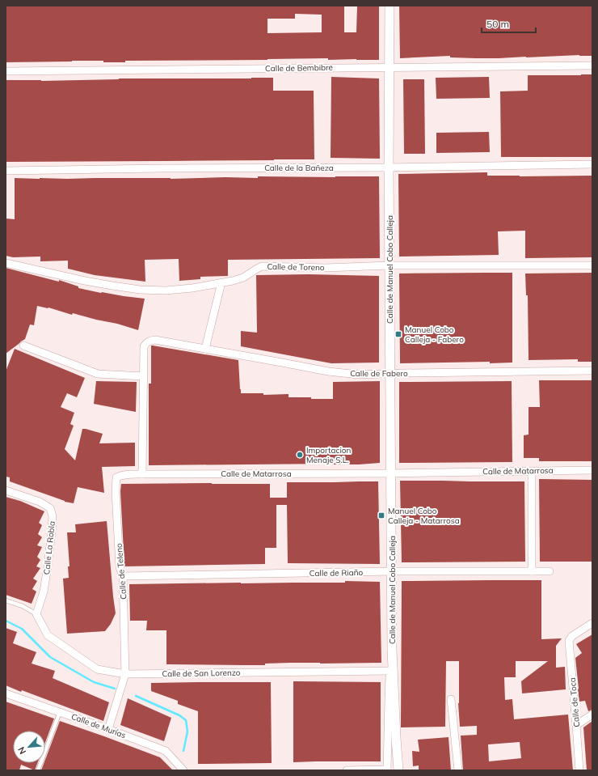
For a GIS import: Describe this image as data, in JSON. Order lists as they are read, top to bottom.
{
  "streets": {
    "street": [
      "Calle de Bembibre",
      "Calle de la Bañeza",
      "Calle de Toreno",
      "Calle de Manuel Cobo Calleja",
      "Calle de Fabero",
      "Calle de Matarrosa",
      "Calle La Robla",
      "Calle de Teleno",
      "Calle de Riaño",
      "Calle de San Lorenzo",
      "Calle de Toca",
      "Calle de Murías"
    ]
  },
  "crossings": [
    ["Calle de Bembibre", "Calle de Manuel Cobo Calleja"],
    ["Calle de la Bañeza", "Calle de Manuel Cobo Calleja"],
    ["Calle de Toreno", "Calle de Manuel Cobo Calleja"],
    ["Calle de Manuel Cobo Calleja", "Calle de Fabero"],
    ["Calle de Manuel Cobo Calleja", "Calle de Matarrosa"],
    ["Calle de Manuel Cobo Calleja", "Calle de Riaño"],
    ["Calle de Manuel Cobo Calleja", "Calle de San Lorenzo"],
    ["Calle de Matarrosa", "Calle de Teleno"],
    ["Calle La Robla", "Calle de San Lorenzo"],
    ["Calle de Teleno", "Calle de Riaño"],
    ["Calle de Teleno", "Calle de San Lorenzo"],
    ["Calle de Teleno", "Calle de Murías"]
  ],
  "places": {
    "transit": ["Manuel Cobo Calleja - Fabero", "Manuel Cobo Calleja - Matarrosa"],
    "other": ["Importacion Menaje S.L."]
  },
  "scale_bar": "50 m",
  "north": "bottom left"
}
